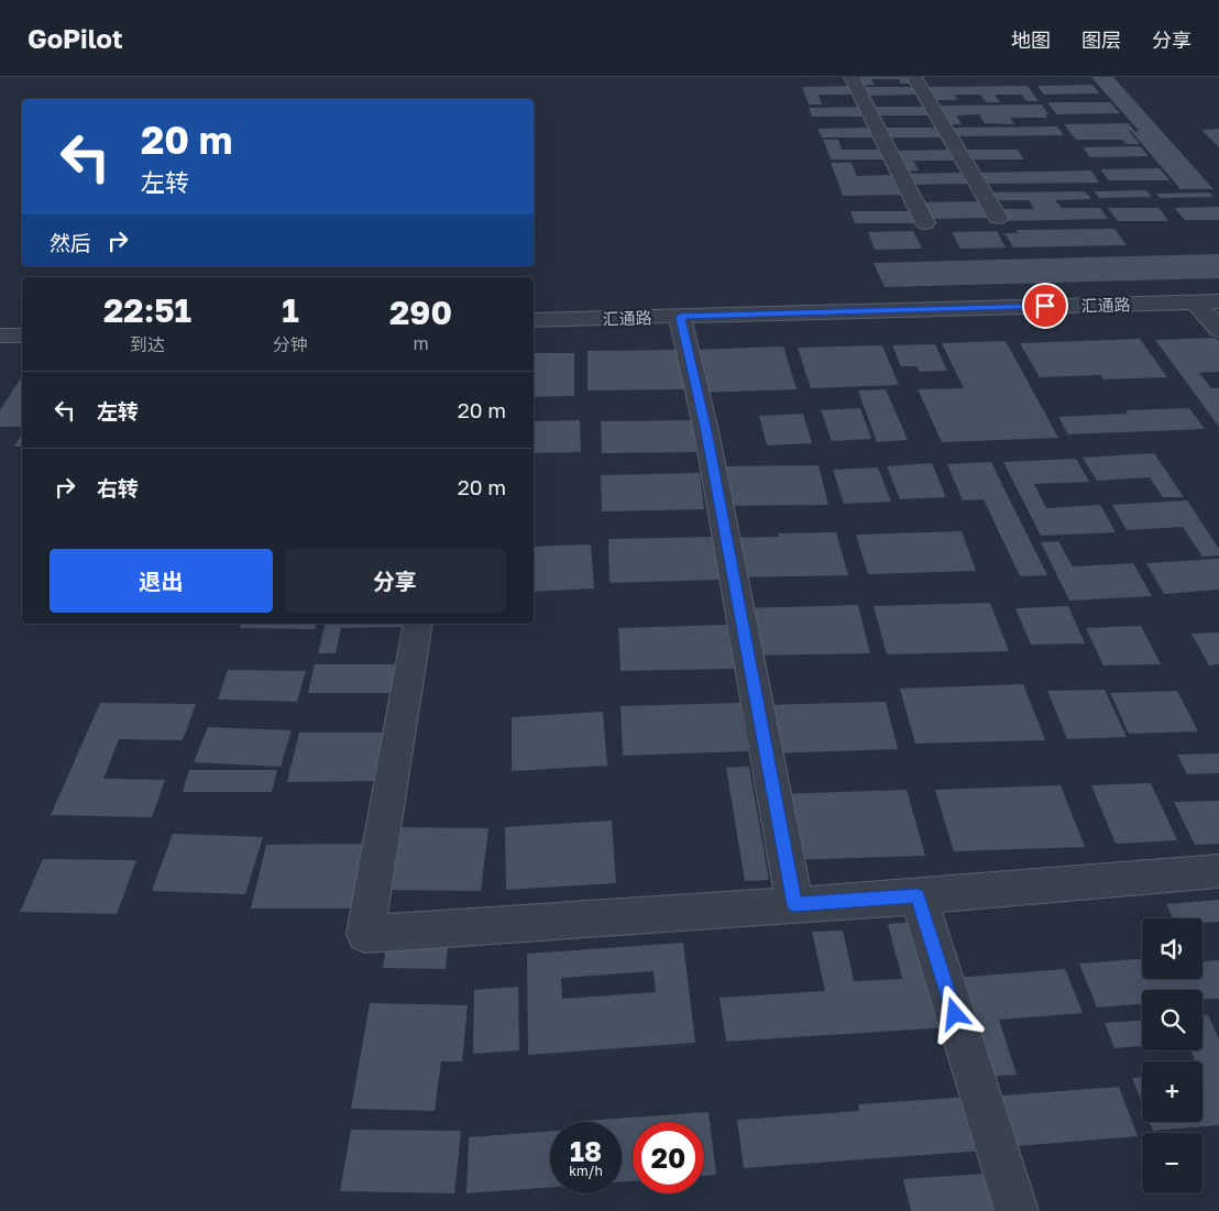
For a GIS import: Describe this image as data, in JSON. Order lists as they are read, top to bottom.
{
  "streets": {
    "street": ["汇通路"]
  },
  "page": {
    "header": "GoPilot",
    "nav": ["地图", "图层", "分享"],
    "turn": ["20 m", "左转"],
    "then": "然后",
    "eta": [
      "22:51",
      "到达",
      "1",
      "分钟",
      "290",
      "m"
    ],
    "list": [
      {
        "name": "左转",
        "value": "20 m"
      },
      {
        "name": "右转",
        "value": "20 m"
      }
    ],
    "buttons": ["退出", "分享"],
    "map_buttons": ["+", "−"],
    "speed": "18 km/h",
    "limit": "20"
  }
}
